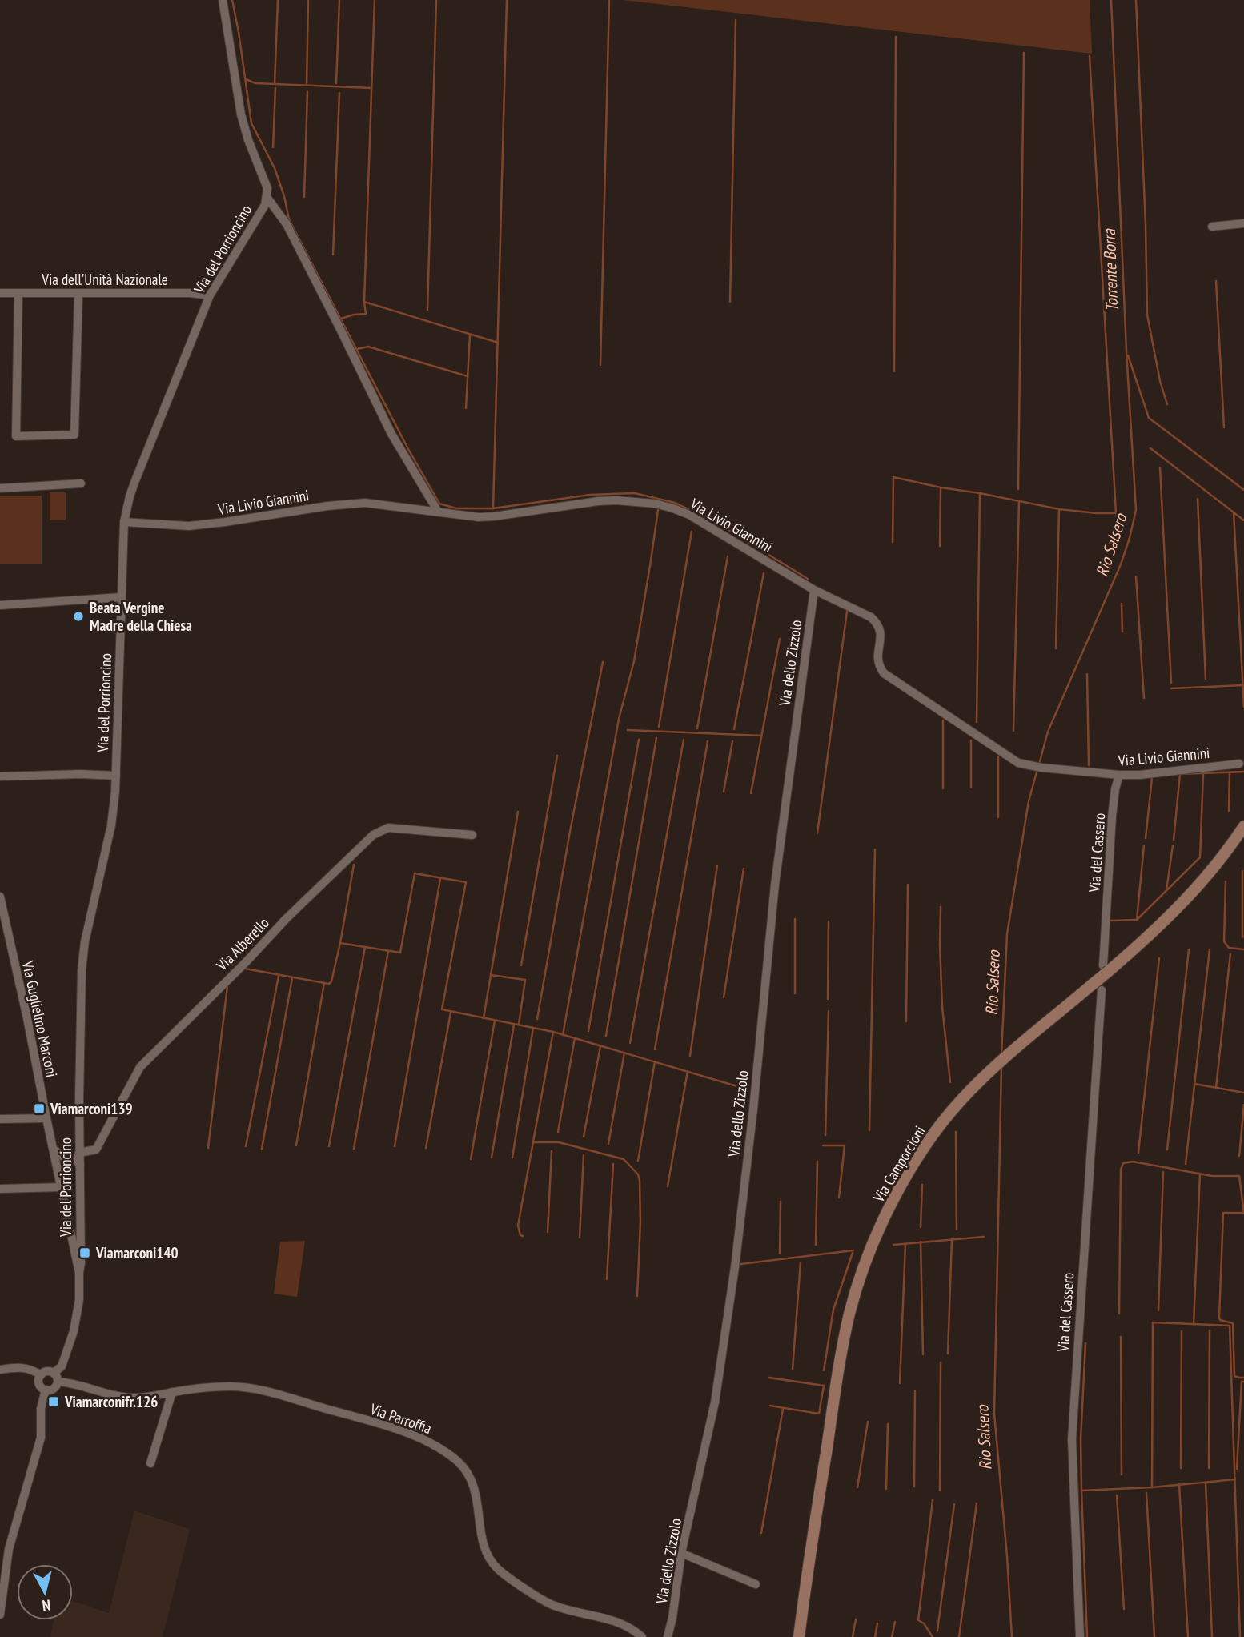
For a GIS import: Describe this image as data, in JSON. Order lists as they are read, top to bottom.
{
  "streets": {
    "main road": ["Via Camporcioni"],
    "street": [
      "Via del Porrioncino",
      "Via dell'Unità Nazionale",
      "Via Livio Giannini",
      "Via dello Zizzolo",
      "Via del Cassero",
      "Via Alberello",
      "Via Guglielmo Marconi",
      "Via Parroffia"
    ]
  },
  "crossings": [
    ["Via del Porrioncino", "Via dell'Unità Nazionale"],
    ["Via del Porrioncino", "Via Livio Giannini"],
    ["Via del Porrioncino", "Via Alberello"],
    ["Via del Porrioncino", "Via Guglielmo Marconi"],
    ["Via Livio Giannini", "Via dello Zizzolo"],
    ["Via Livio Giannini", "Via del Cassero"],
    ["Via del Cassero", "Via Camporcioni"],
    ["Via Guglielmo Marconi", "Via Parroffia"]
  ],
  "water": ["Torrente Borra", "Rio Salsero"],
  "places": {
    "other": ["Beata Vergine Madre della Chiesa"],
    "transit": ["Viamarconi139", "Viamarconi140", "Viamarconifr.126"]
  },
  "north": "bottom"
}
